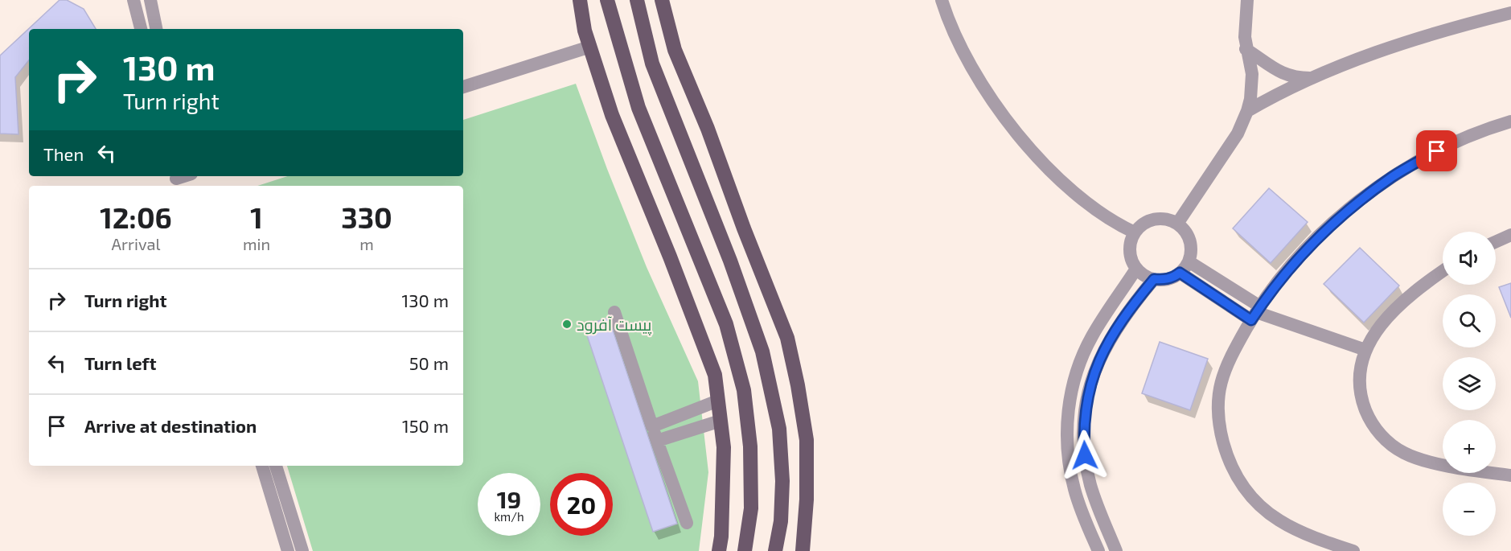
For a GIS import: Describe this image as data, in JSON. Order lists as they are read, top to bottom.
{
  "places": ["پیست آفرود"],
  "page": {
    "turn": ["130 m", "Turn right"],
    "then": "Then",
    "eta": [
      "12:06",
      "Arrival",
      "1",
      "min",
      "330",
      "m"
    ],
    "map_buttons": ["+", "−"],
    "list": [
      {
        "name": "Turn right",
        "value": "130 m"
      },
      {
        "name": "Turn left",
        "value": "50 m"
      },
      {
        "name": "Arrive at destination",
        "value": "150 m"
      }
    ],
    "speed": "19 km/h",
    "limit": "20"
  }
}
